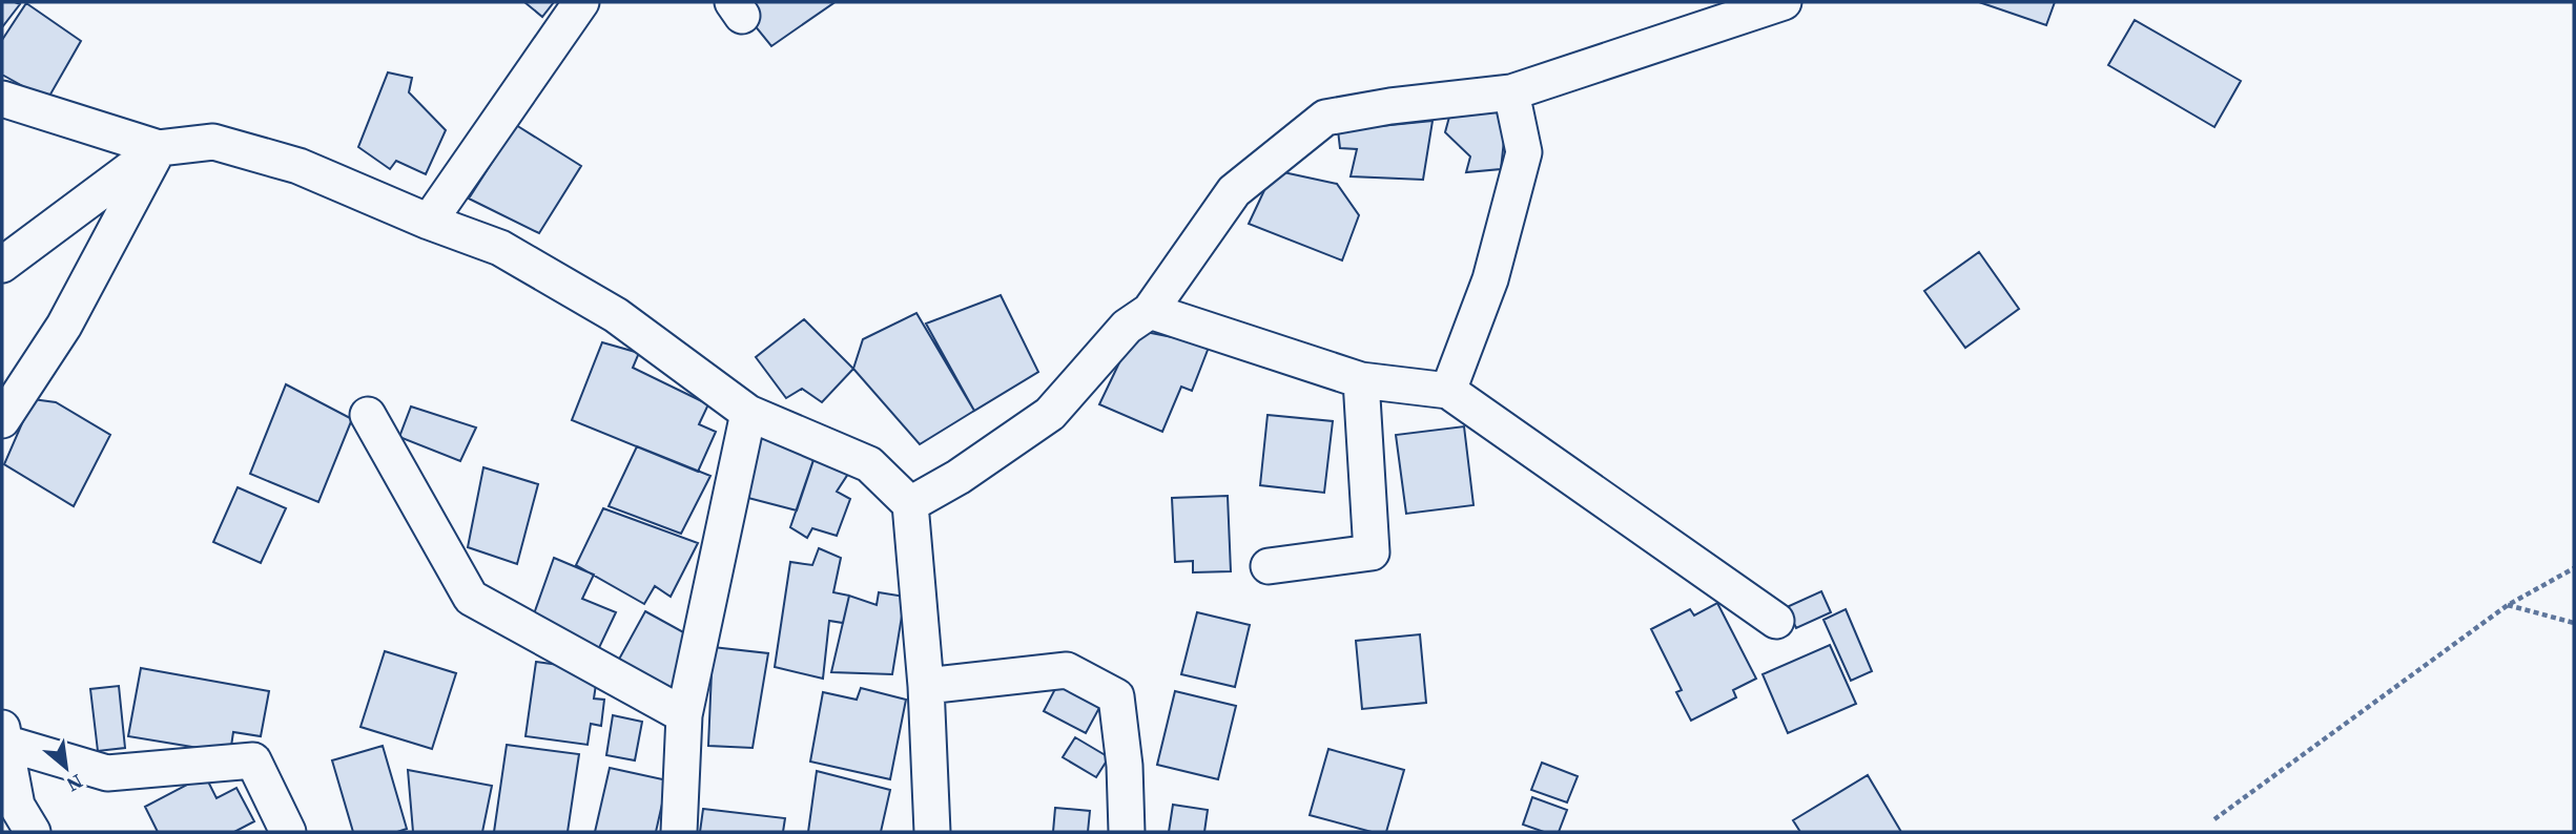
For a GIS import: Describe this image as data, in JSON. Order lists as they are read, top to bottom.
{
  "north": "bottom right"
}
